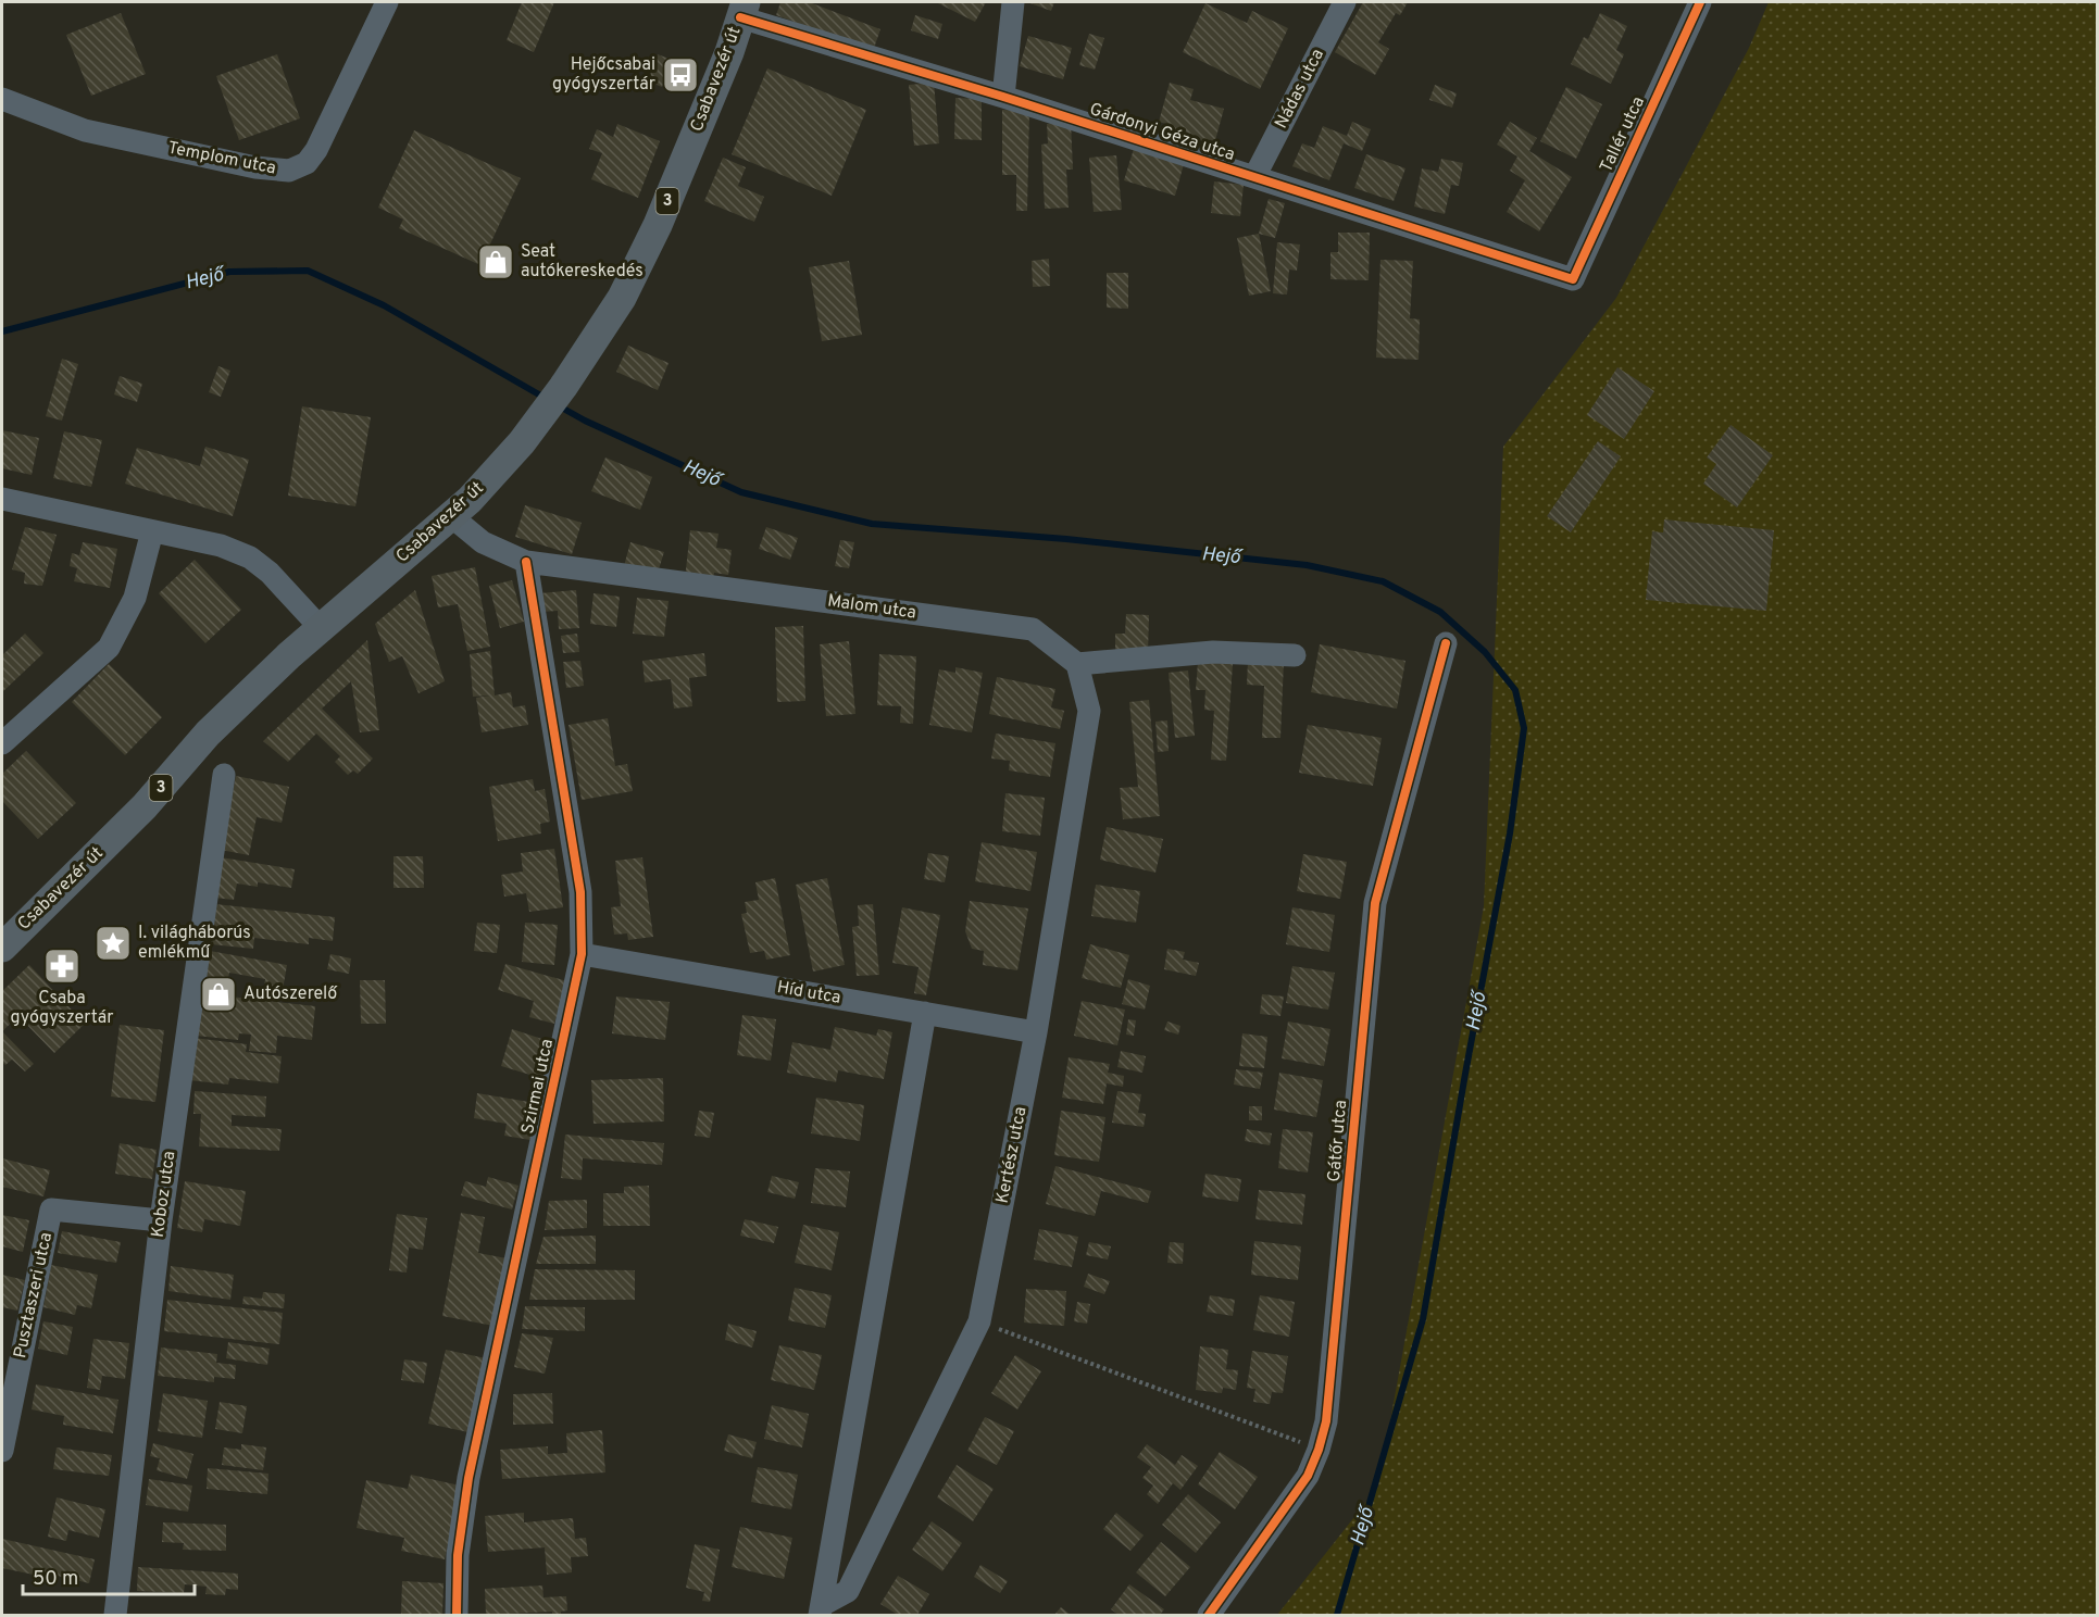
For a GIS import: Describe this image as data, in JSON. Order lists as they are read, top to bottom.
{
  "streets": {
    "main road": ["Csabavezér út", "3"],
    "street": [
      "Nádas utca",
      "Gárdonyi Géza utca",
      "Tallér utca",
      "Templom utca",
      "Malom utca",
      "Híd utca",
      "Szirmai utca",
      "Gátőr utca",
      "Kertész utca",
      "Koboz utca",
      "Pusztaszeri utca"
    ]
  },
  "crossings": [
    ["Csabavezér út", "Gárdonyi Géza utca"],
    ["Csabavezér út", "Malom utca"],
    ["Nádas utca", "Gárdonyi Géza utca"],
    ["Gárdonyi Géza utca", "Tallér utca"],
    ["Malom utca", "Szirmai utca"],
    ["Malom utca", "Kertész utca"],
    ["Híd utca", "Szirmai utca"],
    ["Híd utca", "Kertész utca"],
    ["Koboz utca", "Pusztaszeri utca"]
  ],
  "water": ["Hejő"],
  "places": {
    "bus stop": ["Hejőcsabai gyógyszertár"],
    "shop": ["Seat autókereskedés", "Autószerelő"],
    "place": ["I. világháborús emlékmű"],
    "pharmacy": ["Csaba gyógyszertár"]
  },
  "scale_bar": "50 m"
}
